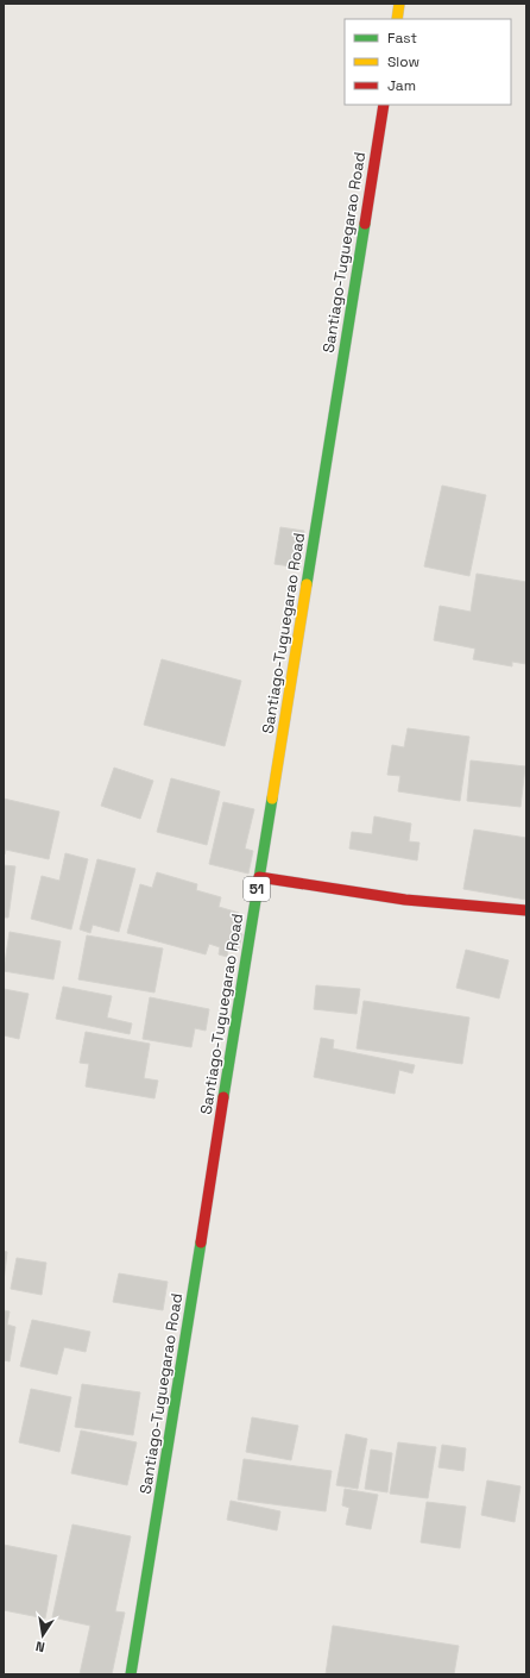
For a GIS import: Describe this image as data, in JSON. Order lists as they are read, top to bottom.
{
  "streets": {
    "main road": ["Santiago-Tuguegarao Road", "51"]
  },
  "legend": ["Fast", "Slow", "Jam"],
  "north": "bottom"
}
